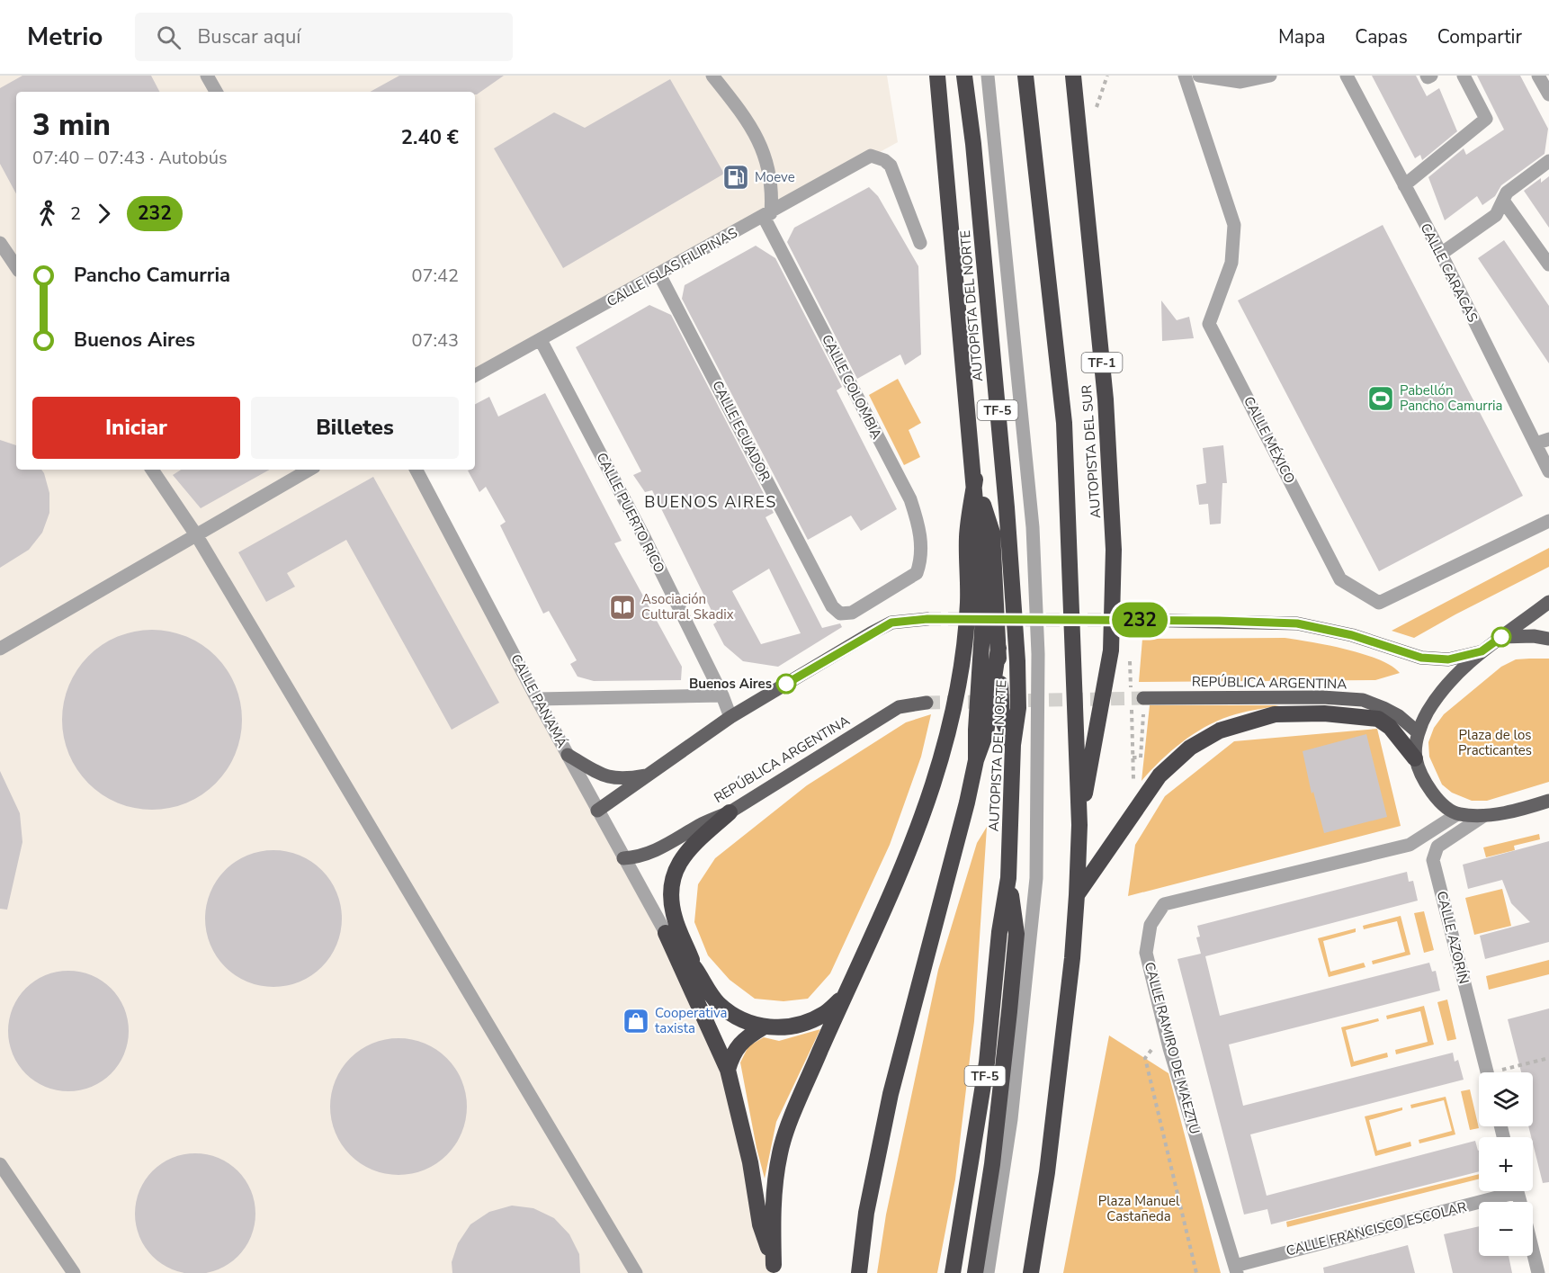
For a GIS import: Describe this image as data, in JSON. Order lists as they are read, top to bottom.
{
  "streets": {
    "highway": [
      "AUTOPISTA DEL NORTE",
      "TF-1",
      "TF-5",
      "AUTOPISTA DEL SUR"
    ],
    "main road": ["REPÚBLICA ARGENTINA"],
    "street": [
      "CALLE ISLAS FILIPINAS",
      "CALLE CARACAS",
      "CALLE COLOMBIA",
      "CALLE ECUADOR",
      "CALLE MÉXICO",
      "CALLE PUERTO RICO",
      "CALLE PANAMÁ",
      "CALLE AZORÍN",
      "CALLE RAMIRO DE MAEZTU",
      "CALLE FRANCISCO ESCOLAR"
    ]
  },
  "crossings": [
    ["CALLE ISLAS FILIPINAS", "CALLE COLOMBIA"],
    ["CALLE ISLAS FILIPINAS", "CALLE ECUADOR"],
    ["CALLE ISLAS FILIPINAS", "CALLE PUERTO RICO"],
    ["CALLE COLOMBIA", "CALLE ECUADOR"],
    ["REPÚBLICA ARGENTINA", "CALLE PANAMÁ"],
    ["CALLE RAMIRO DE MAEZTU", "CALLE FRANCISCO ESCOLAR"]
  ],
  "districts": ["BUENOS AIRES"],
  "parks": ["Plaza de los Practicantes", "Plaza Manuel Castañeda"],
  "places": {
    "fuel station": ["Moeve"],
    "sports": ["Pabellón Pancho Camurria"],
    "library": ["Asociación Cultural Skadix"],
    "other": ["Buenos Aires"],
    "shop": ["Cooperativa taxista"]
  },
  "lines": ["bus line 232"],
  "page": {
    "header": "Metrio",
    "search": "Buscar aquí",
    "nav": ["Mapa", "Capas", "Compartir"],
    "on_map": "232",
    "heading": ["3 min", "07:40 – 07:43 · Autobús", "2.40 €"],
    "legs": ["2", "232"],
    "list": [
      {
        "name": "Pancho Camurria",
        "value": "07:42"
      },
      {
        "name": "Buenos Aires",
        "value": "07:43"
      }
    ],
    "buttons": ["Iniciar", "Billetes"],
    "map_buttons": ["+", "−"]
  }
}
